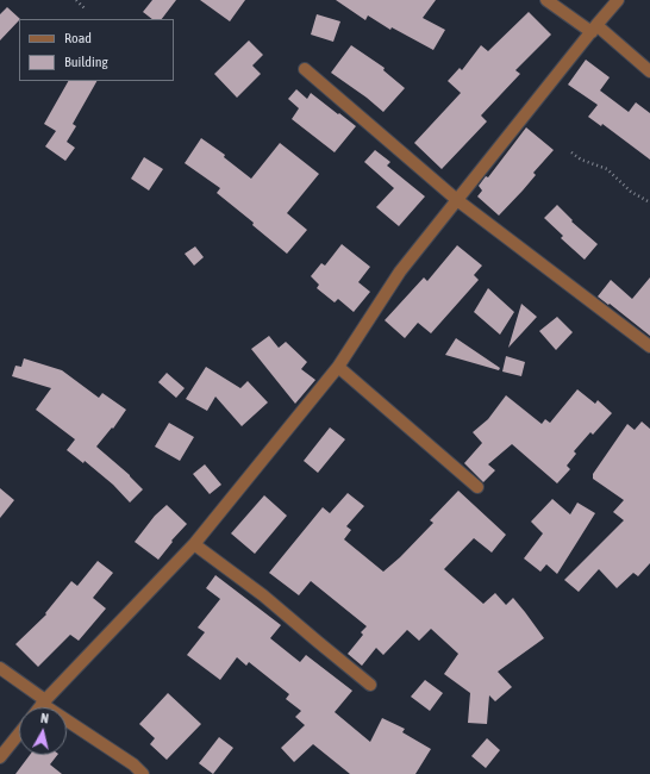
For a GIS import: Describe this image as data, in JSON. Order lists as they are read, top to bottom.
{
  "legend": ["Road", "Building"],
  "north": "top"
}
